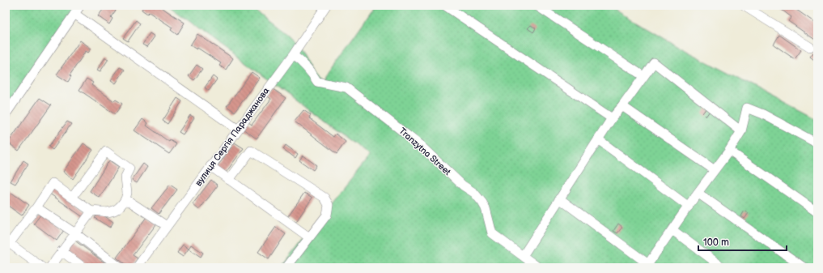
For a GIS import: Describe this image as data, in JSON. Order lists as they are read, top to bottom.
{
  "streets": {
    "street": ["вулиця Сергія Параджанова", "Tranzytna Street"]
  },
  "crossings": [
    ["вулиця Сергія Параджанова", "Tranzytna Street"]
  ],
  "scale_bar": "100 m"
}
